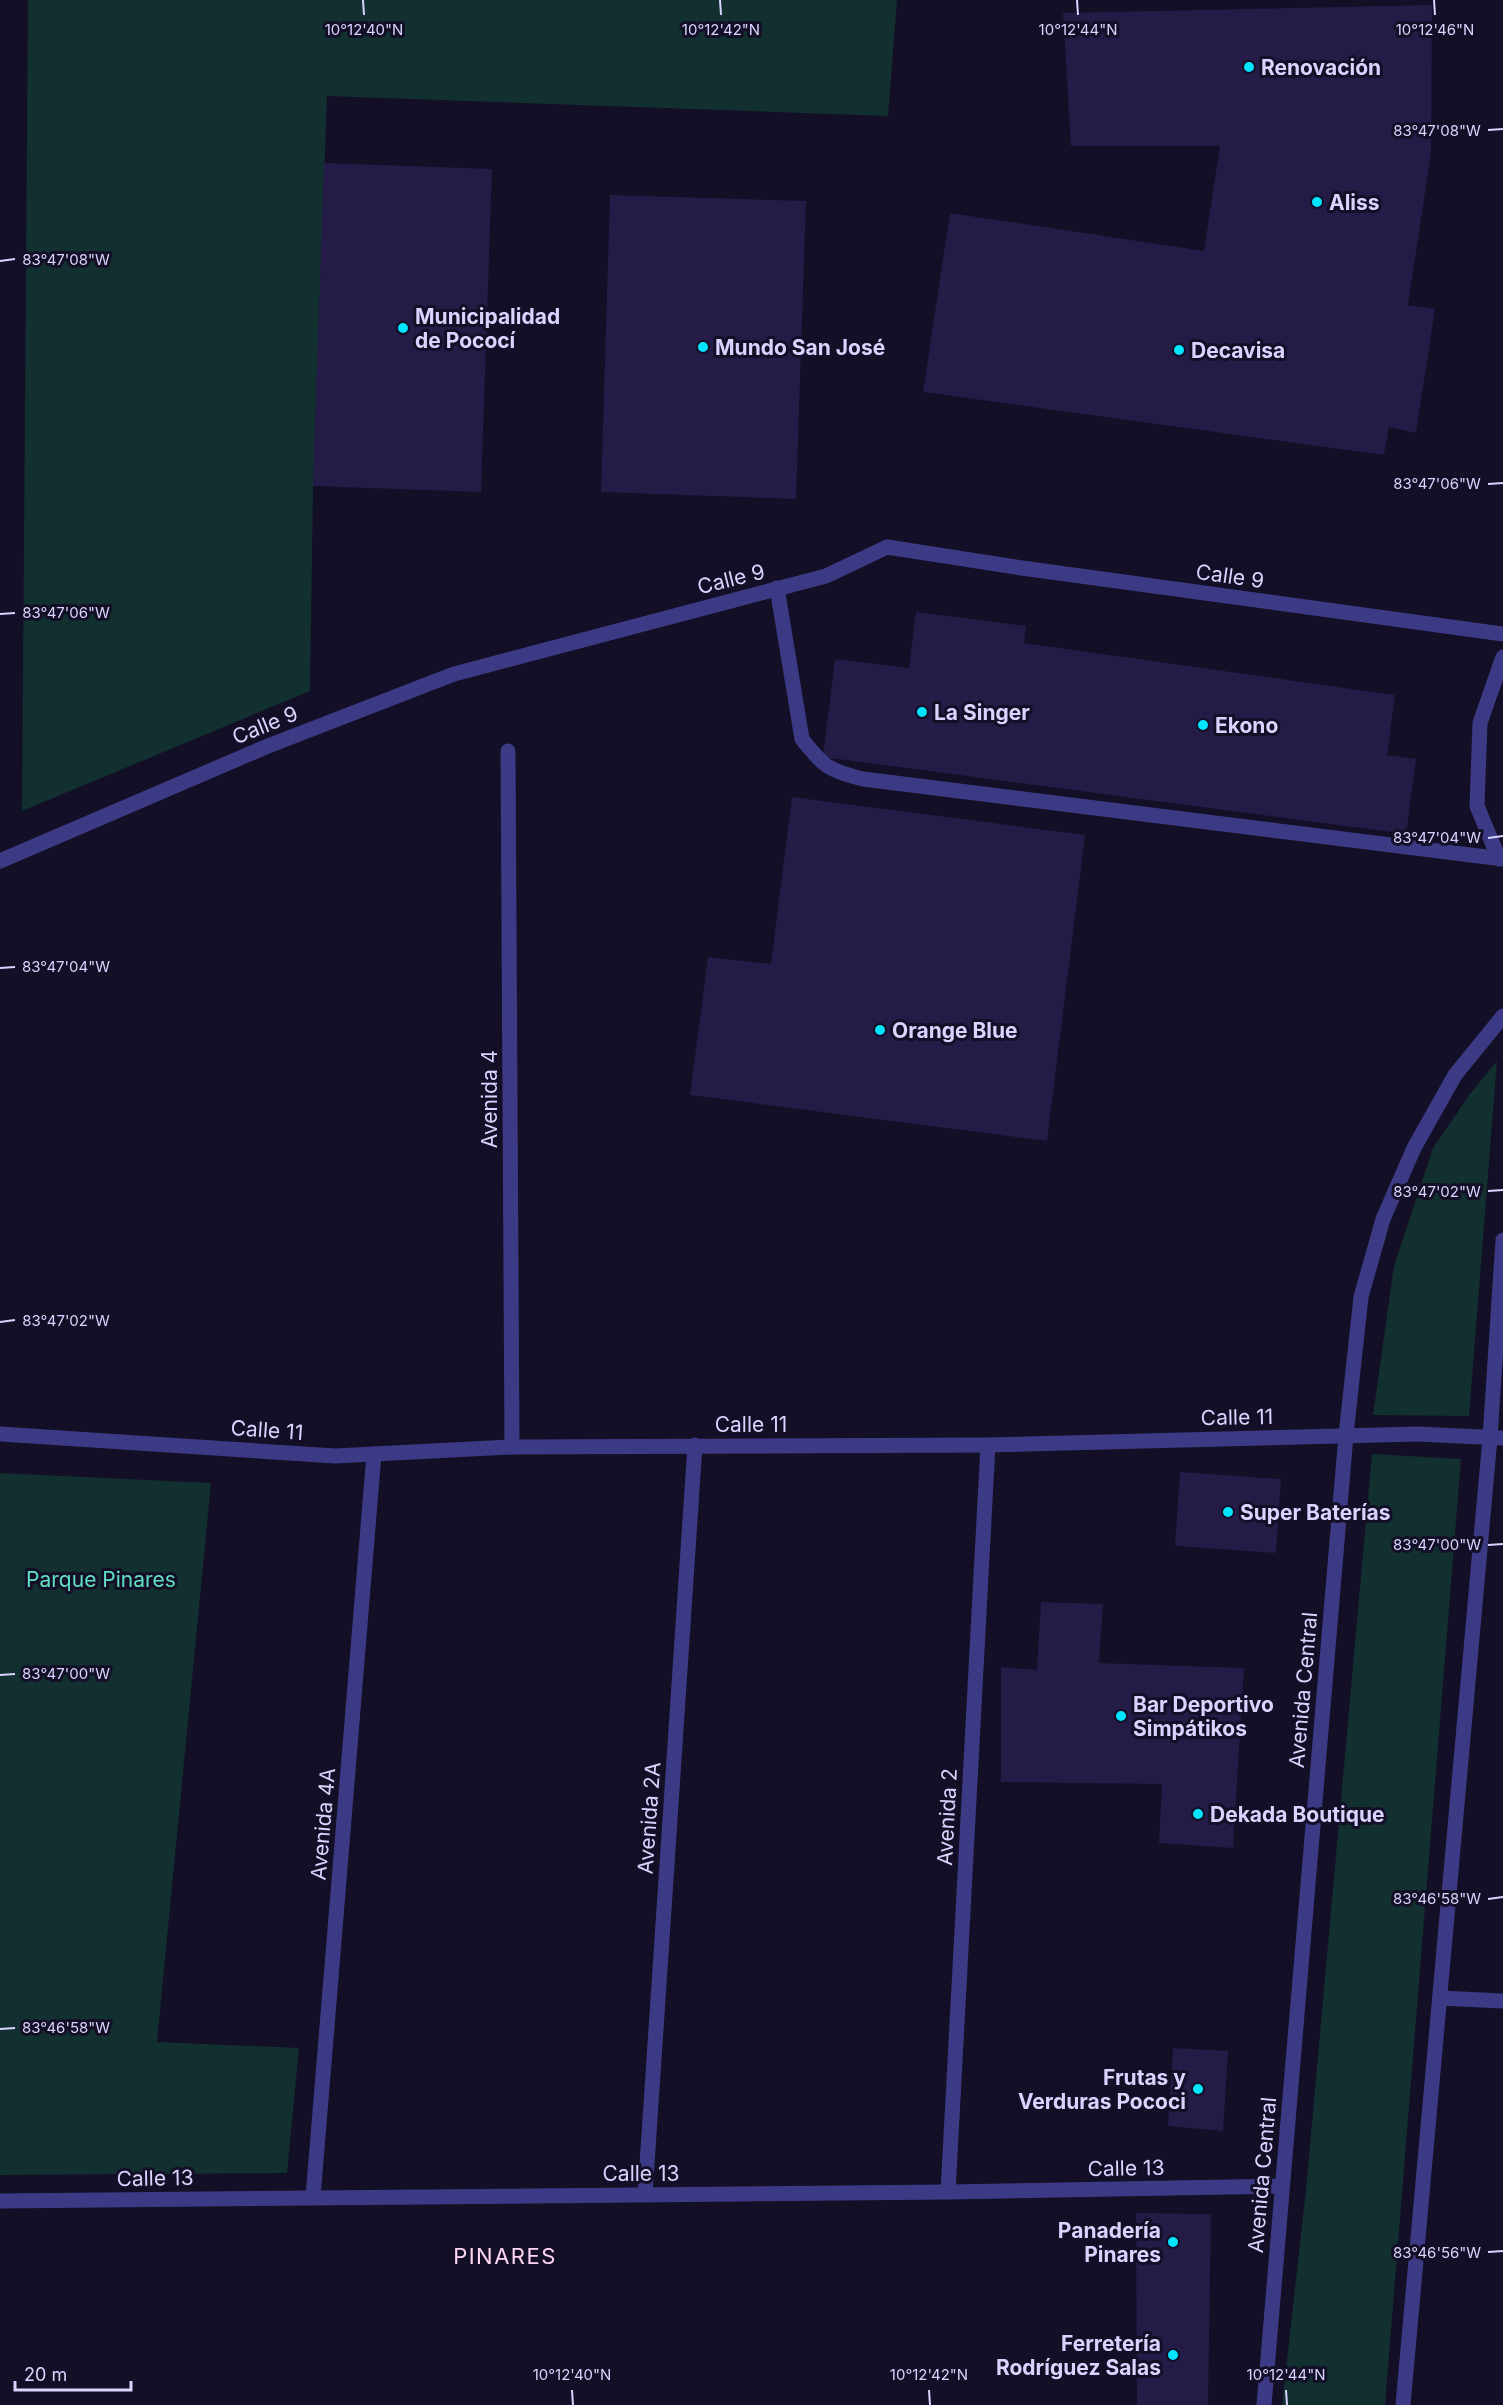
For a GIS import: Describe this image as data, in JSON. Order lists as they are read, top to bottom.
{
  "streets": {
    "street": [
      "Calle 9",
      "Avenida 4",
      "Calle 11",
      "Avenida Central",
      "Avenida 2",
      "Avenida 2A",
      "Avenida 4A",
      "Calle 13"
    ]
  },
  "crossings": [
    ["Avenida 4", "Calle 11"],
    ["Calle 11", "Avenida Central"],
    ["Calle 11", "Avenida 2"],
    ["Calle 11", "Avenida 2A"],
    ["Calle 11", "Avenida 4A"],
    ["Avenida Central", "Calle 13"],
    ["Avenida 2", "Calle 13"],
    ["Avenida 2A", "Calle 13"],
    ["Avenida 4A", "Calle 13"]
  ],
  "districts": ["PINARES"],
  "parks": ["Parque Pinares"],
  "places": [
    "Renovación",
    "Aliss",
    "Municipalidad de Pococí",
    "Mundo San José",
    "Decavisa",
    "La Singer",
    "Ekono",
    "Orange Blue",
    "Super Baterías",
    "Bar Deportivo Simpátikos",
    "Dekada Boutique",
    "Frutas y Verduras Pococi",
    "Panadería Pinares",
    "Ferretería Rodríguez Salas"
  ],
  "scale_bar": "20 m",
  "coordinates": [
    "10°12'40\"N",
    "10°12'42\"N",
    "10°12'44\"N",
    "10°12'46\"N",
    "83°47'08\"W",
    "83°47'06\"W",
    "83°47'04\"W",
    "83°47'02\"W",
    "83°47'00\"W",
    "83°46'58\"W",
    "83°46'56\"W"
  ]
}
